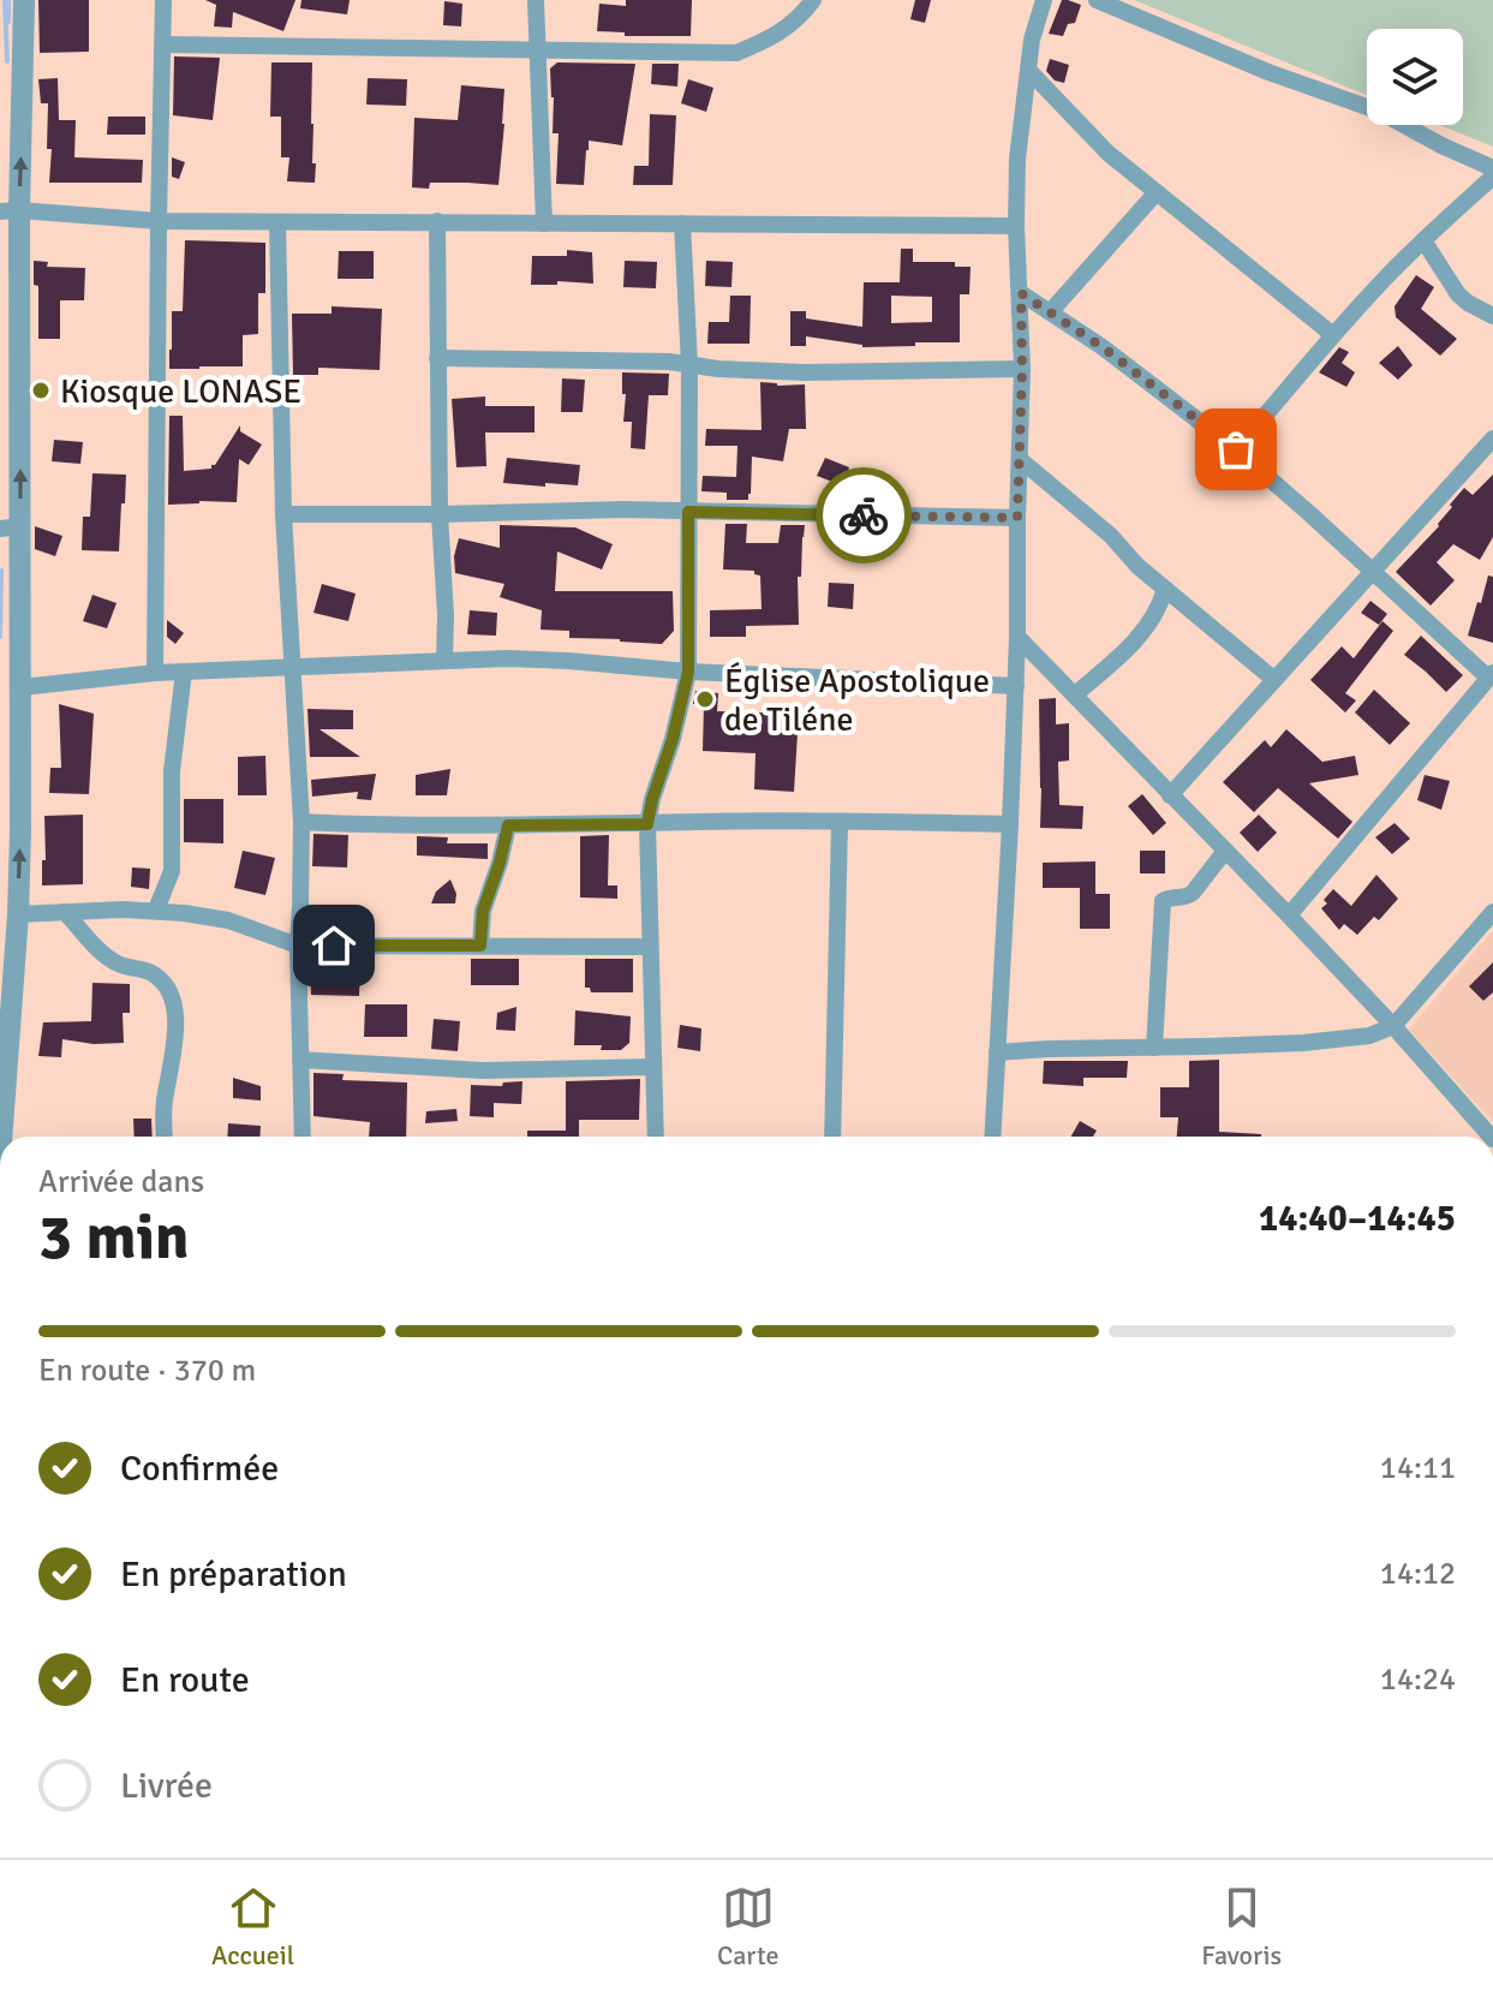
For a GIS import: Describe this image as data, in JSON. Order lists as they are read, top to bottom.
{
  "places": ["Kiosque LONASE", "Église Apostolique de Tiléne"],
  "page": {
    "heading": ["3 min", "Arrivée dans", "14:40–14:45"],
    "bar": "En route · 370 m",
    "list": [
      ["Confirmée", "14:11"],
      ["En préparation", "14:12"],
      ["En route", "14:24"],
      "Livrée"
    ],
    "tabs": ["Accueil", "Carte", "Favoris"]
  }
}
